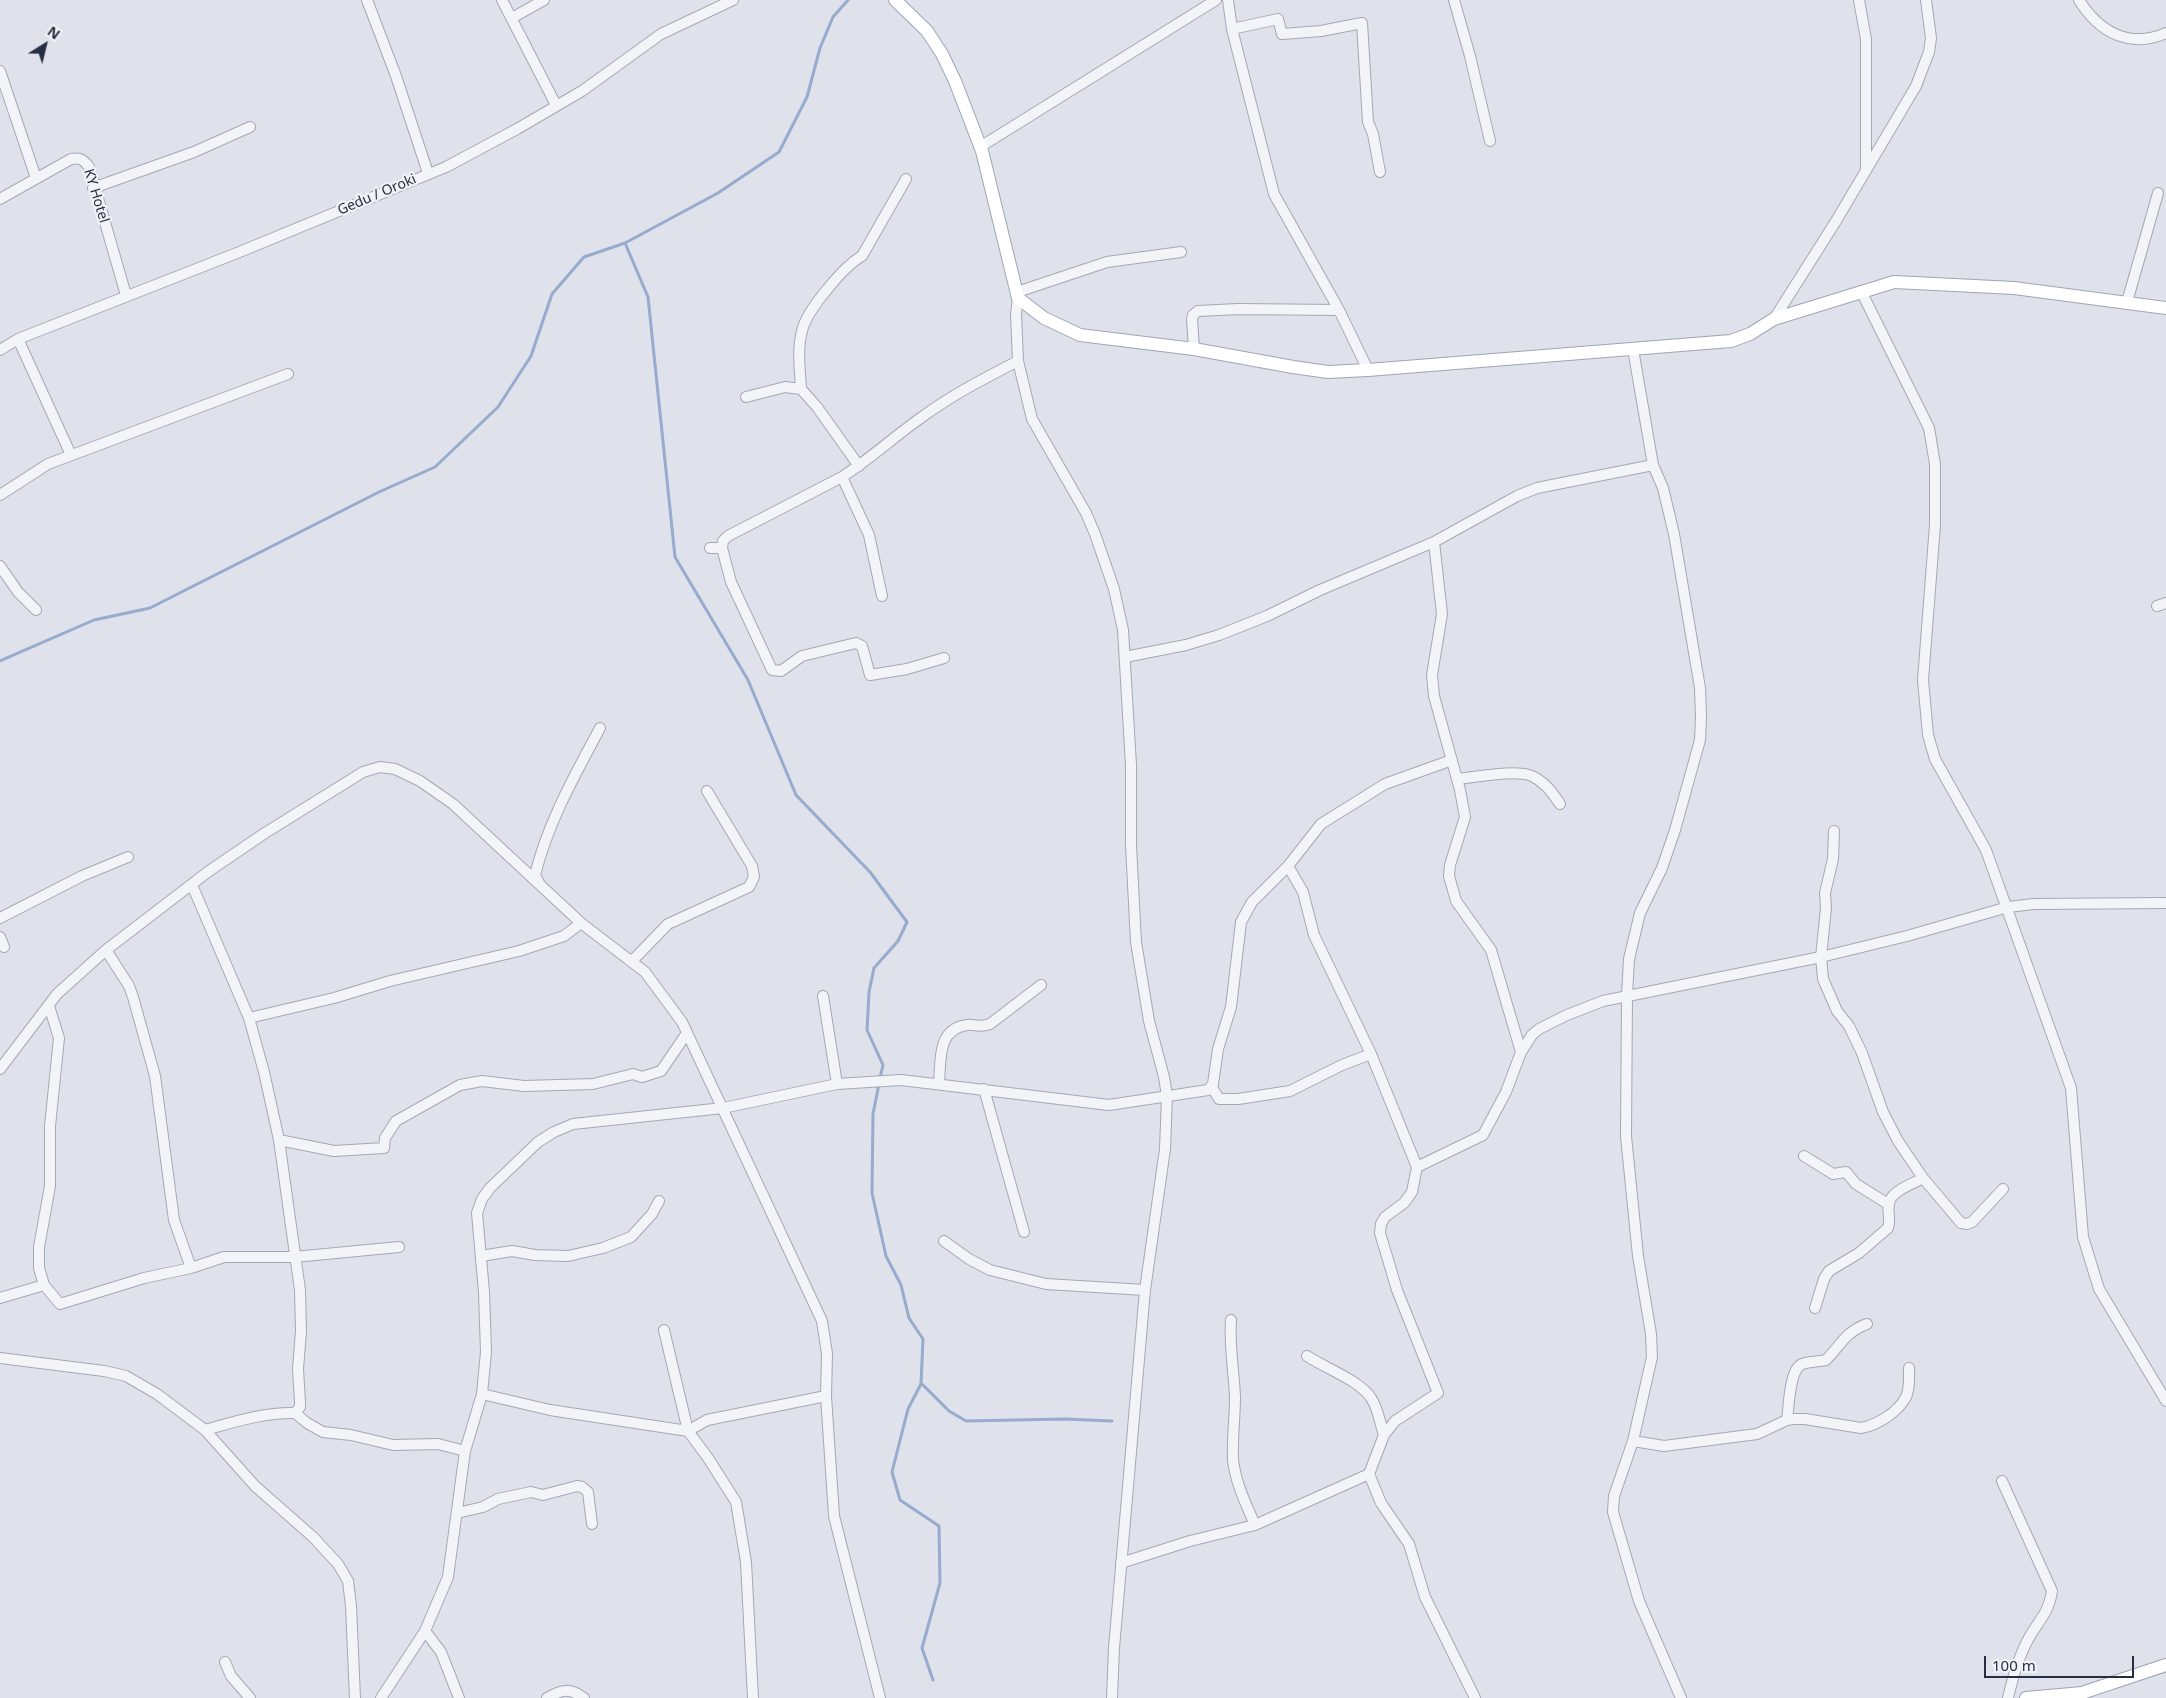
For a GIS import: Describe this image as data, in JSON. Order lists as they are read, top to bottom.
{
  "streets": {
    "street": ["Gedu / Oroki", "KY Hotel"]
  },
  "crossings": [
    ["Gedu / Oroki", "KY Hotel"]
  ],
  "scale_bar": "100 m",
  "north": "top right"
}
